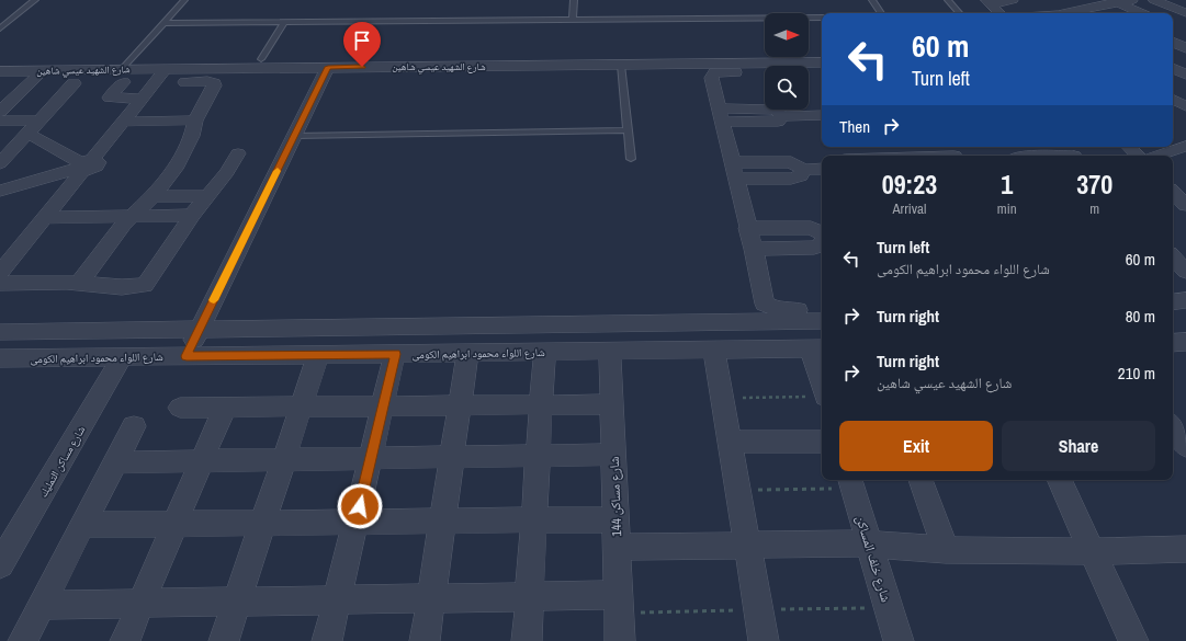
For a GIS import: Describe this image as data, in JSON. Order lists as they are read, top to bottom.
{
  "streets": {
    "street": [
      "شارع الشهيد عيسي شاهين",
      "شارع اللواء محمود ابراهيم الكومى",
      "شارع مساكن التمليك",
      "شارع مساكن 144",
      "شارع خلف المساكن"
    ]
  },
  "crossings": [
    ["شارع اللواء محمود ابراهيم الكومى", "شارع مساكن التمليك"],
    ["شارع اللواء محمود ابراهيم الكومى", "شارع مساكن 144"]
  ],
  "north": "right",
  "page": {
    "turn": ["60 m", "Turn left"],
    "then": "Then",
    "eta": [
      "09:23",
      "Arrival",
      "1",
      "min",
      "370",
      "m"
    ],
    "list": [
      {
        "name": "Turn left",
        "note": "شارع اللواء محمود ابراهيم الكومى",
        "value": "60 m"
      },
      {
        "name": "Turn right",
        "value": "80 m"
      },
      {
        "name": "Turn right",
        "note": "شارع الشهيد عيسي شاهين",
        "value": "210 m"
      }
    ],
    "buttons": ["Exit", "Share"]
  }
}
